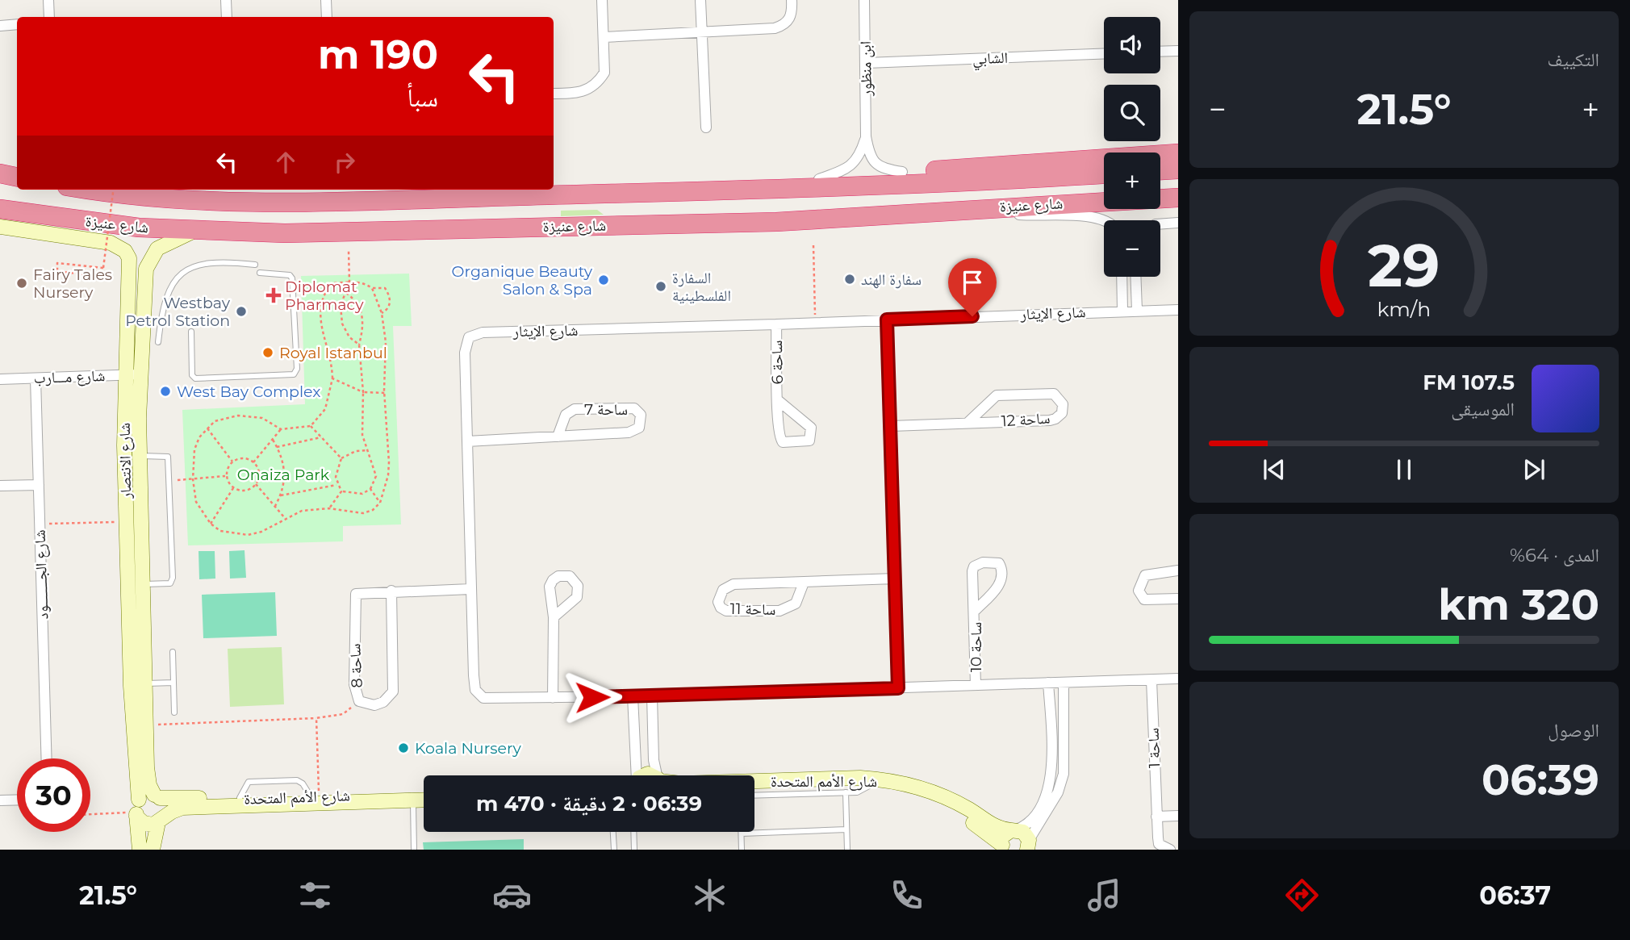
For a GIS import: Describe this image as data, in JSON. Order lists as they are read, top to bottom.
{
  "streets": {
    "highway": ["شارع عنيزة"],
    "street": [
      "الشابي",
      "ابن منظور",
      "شارع الإيثار",
      "ساحة 6",
      "شارع مـــارب",
      "ساحة 7",
      "ساحة 12",
      "شارع الانتصار",
      "شارع الجــــــــود",
      "ساحة 11",
      "ساحة 10",
      "ساحة 8",
      "ساحة 1",
      "شارع الأمم المتحدة"
    ]
  },
  "crossings": [
    ["الشابي", "ابن منظور"],
    ["شارع عنيزة", "شارع الانتصار"],
    ["شارع الإيثار", "ساحة 6"],
    ["شارع الإيثار", "ساحة 7"],
    ["شارع الإيثار", "ساحة 10"],
    ["شارع الإيثار", "ساحة 8"],
    ["شارع الإيثار", "ساحة 1"],
    ["شارع مـــارب", "شارع الانتصار"],
    ["شارع مـــارب", "شارع الجــــــــود"],
    ["شارع الانتصار", "شارع الأمم المتحدة"]
  ],
  "parks": ["Onaiza Park"],
  "places": {
    "other": [
      "سفارة الهند",
      "Organique Beauty Salon & Spa",
      "Fairy Tales Nursery",
      "السفارة الفلسطينية",
      "Westbay Petrol Station",
      "Royal Istanbul",
      "West Bay Complex",
      "Koala Nursery"
    ],
    "health": ["Diplomat Pharmacy"]
  },
  "page": {
    "tile": [
      "التكييف",
      ["المدى · 64%", "320 km"],
      ["الوصول", "06:39"]
    ],
    "map_buttons": ["+", "−"],
    "turn": ["190 m", "سبأ"],
    "heat": ["−", "21.5°", "+"],
    "song": ["107.5 FM", "الموسيقى"],
    "limit": "30",
    "trip": "06:39 · 2 دقيقة · 470 m",
    "tabs": ["06:37", "21.5°"],
    "gauge": ["29", "km/h"]
  }
}
